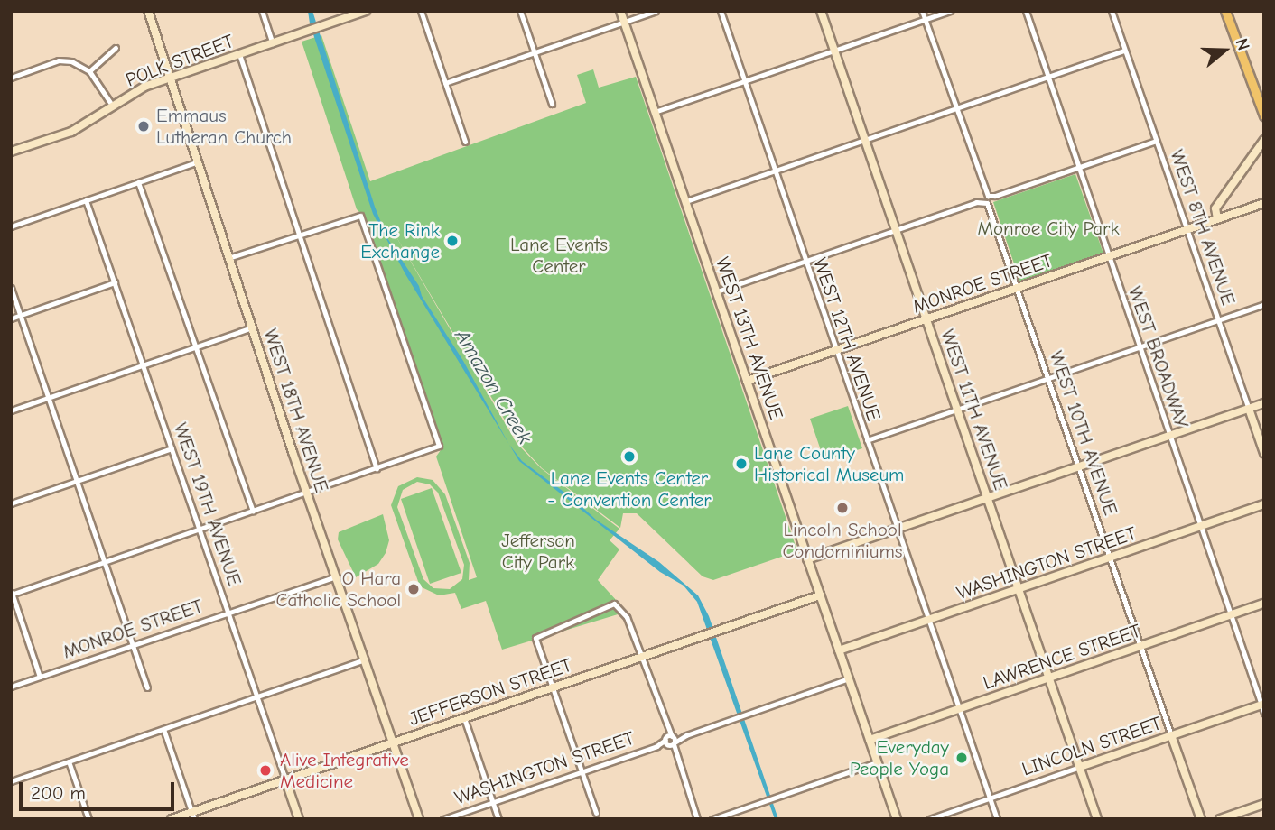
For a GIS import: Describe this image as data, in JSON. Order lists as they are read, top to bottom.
{
  "streets": {
    "main road": [
      "POLK STREET",
      "WEST 8TH AVENUE",
      "MONROE STREET",
      "WEST 13TH AVENUE",
      "WEST 11TH AVENUE",
      "WEST 18TH AVENUE",
      "WEST 10TH AVENUE",
      "WEST 19TH AVENUE",
      "WASHINGTON STREET",
      "LAWRENCE STREET",
      "JEFFERSON STREET",
      "LINCOLN STREET"
    ],
    "street": ["WEST 12TH AVENUE", "WEST BROADWAY"]
  },
  "crossings": [
    ["POLK STREET", "WEST 18TH AVENUE"],
    ["WEST 8TH AVENUE", "MONROE STREET"],
    ["MONROE STREET", "WEST 13TH AVENUE"],
    ["MONROE STREET", "WEST 12TH AVENUE"],
    ["MONROE STREET", "WEST BROADWAY"],
    ["MONROE STREET", "WEST 11TH AVENUE"],
    ["MONROE STREET", "WEST 18TH AVENUE"],
    ["MONROE STREET", "WEST 10TH AVENUE"],
    ["MONROE STREET", "WEST 19TH AVENUE"],
    ["WEST 13TH AVENUE", "WASHINGTON STREET"],
    ["WEST 13TH AVENUE", "LAWRENCE STREET"],
    ["WEST 13TH AVENUE", "JEFFERSON STREET"],
    ["WEST 12TH AVENUE", "WASHINGTON STREET"],
    ["WEST 12TH AVENUE", "LAWRENCE STREET"],
    ["WEST 12TH AVENUE", "LINCOLN STREET"],
    ["WEST BROADWAY", "WASHINGTON STREET"],
    ["WEST BROADWAY", "LAWRENCE STREET"],
    ["WEST BROADWAY", "LINCOLN STREET"],
    ["WEST 11TH AVENUE", "WEST 10TH AVENUE"],
    ["WEST 11TH AVENUE", "WASHINGTON STREET"],
    ["WEST 11TH AVENUE", "LAWRENCE STREET"],
    ["WEST 11TH AVENUE", "LINCOLN STREET"],
    ["WEST 18TH AVENUE", "JEFFERSON STREET"],
    ["WEST 10TH AVENUE", "WASHINGTON STREET"],
    ["WEST 10TH AVENUE", "LAWRENCE STREET"],
    ["WEST 10TH AVENUE", "LINCOLN STREET"],
    ["WEST 19TH AVENUE", "JEFFERSON STREET"]
  ],
  "water": ["Amazon Creek"],
  "parks": ["Monroe City Park", "Lane Events Center", "Jefferson City Park"],
  "places": [
    "Emmaus Lutheran Church",
    "The Rink Exchange",
    "Lane Events Center - Convention Center",
    "Lane County Historical Museum",
    "Lincoln School Condominiums",
    "O Hara Catholic School",
    "Everyday People Yoga",
    "Alive Integrative Medicine"
  ],
  "scale_bar": "200 m",
  "north": "right"
}
